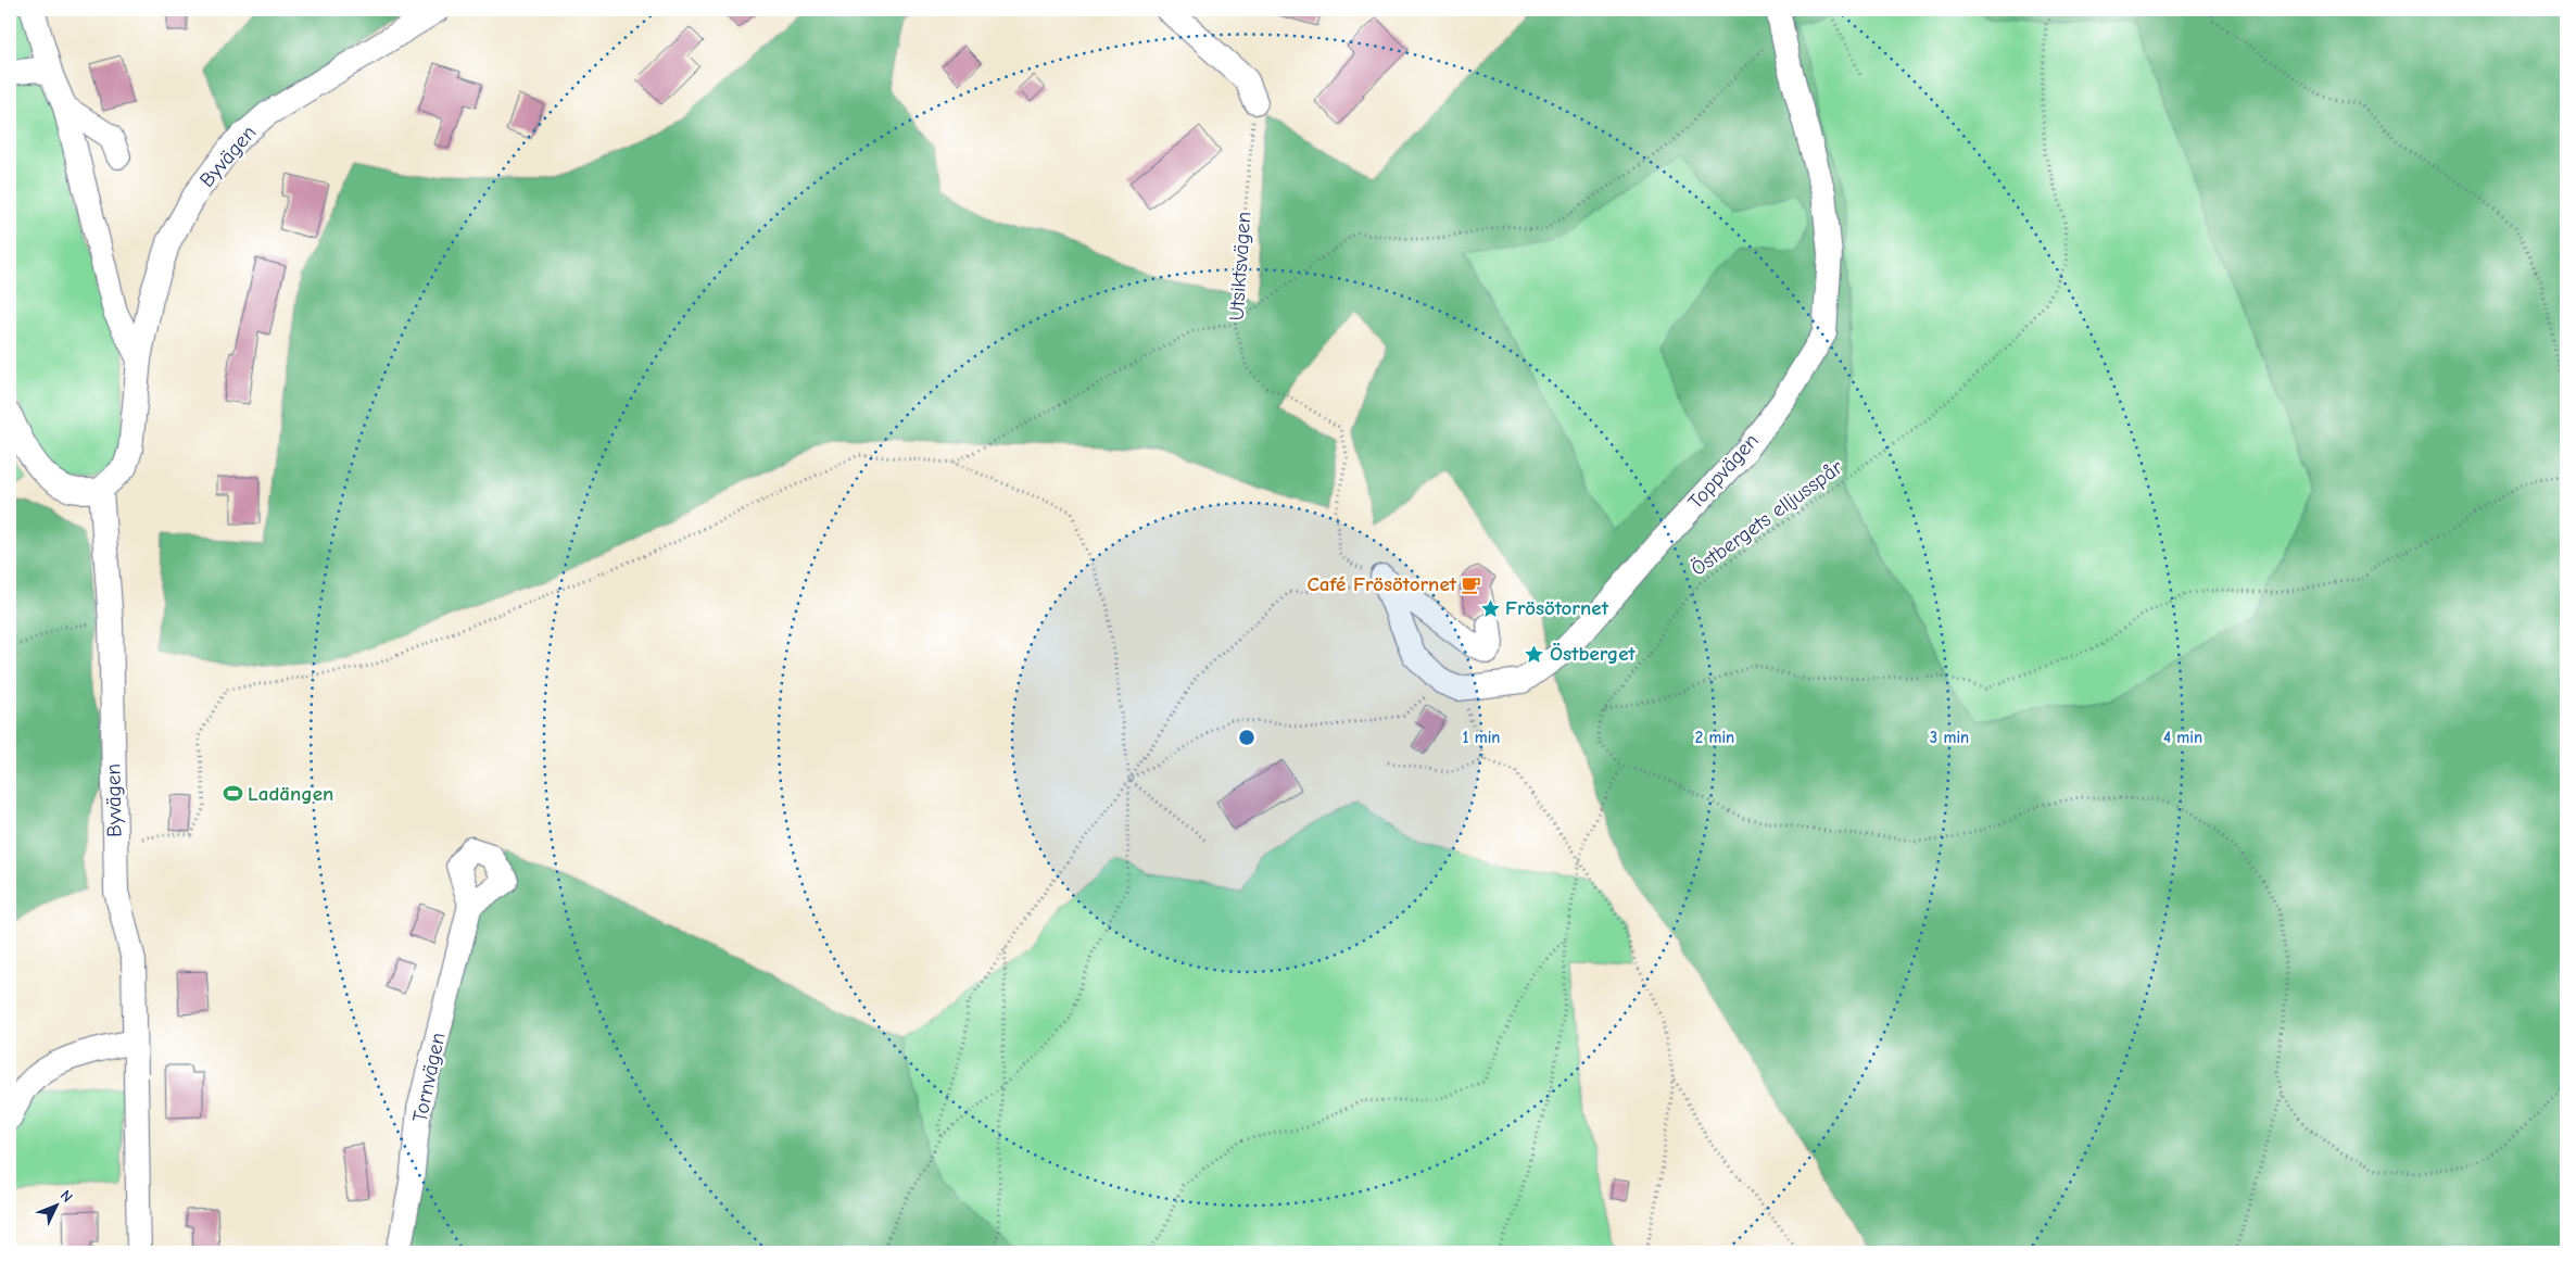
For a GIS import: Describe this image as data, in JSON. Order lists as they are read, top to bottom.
{
  "streets": {
    "street": ["Byvägen", "Toppvägen", "Tornvägen"],
    "path": ["Utsiktsvägen", "Östbergets elljusspår"]
  },
  "places": {
    "cafe": ["Café Frösötornet"],
    "place": ["Frösötornet", "Östberget"],
    "sports": ["Ladängen"]
  },
  "north": "top right",
  "rings": [
    "1 min",
    "2 min",
    "3 min",
    "4 min"
  ]
}
